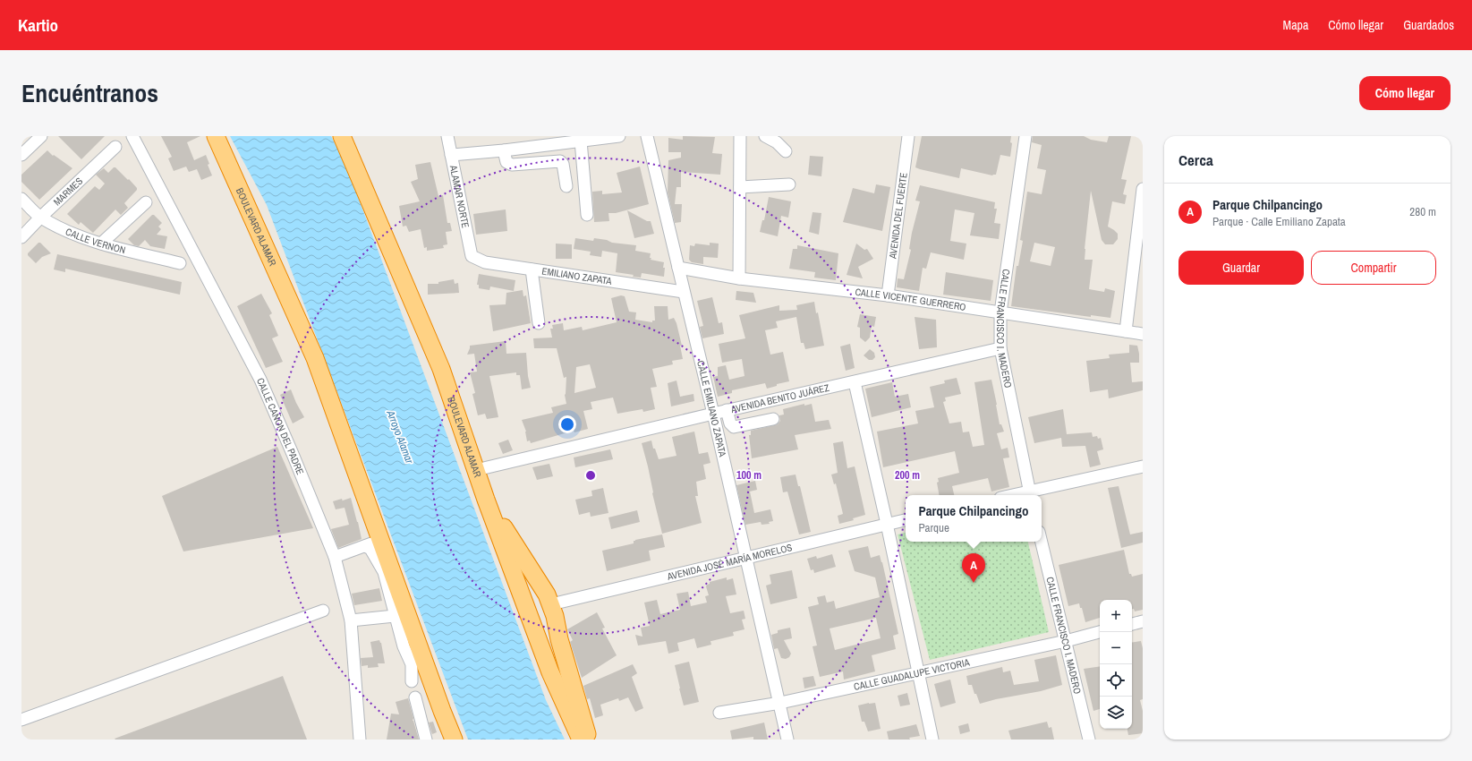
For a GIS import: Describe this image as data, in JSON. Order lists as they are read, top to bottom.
{
  "streets": {
    "highway": ["BOULEVARD ALAMAR"],
    "street": [
      "MARMES",
      "ALAMAR NORTE",
      "AVENIDA DEL FUERTE",
      "CALLE VERNON",
      "EMILIANO ZAPATA",
      "CALLE VICENTE GUERRERO",
      "CALLE FRANCISCO I. MADERO",
      "AVENIDA BENITO JUÁREZ",
      "CALLE EMILIANO ZAPATA",
      "CALLE CAÑON DEL PADRE",
      "AVENIDA JOSÉ MARÍA MORELOS",
      "CALLE GUADALUPE VICTORIA"
    ]
  },
  "crossings": [
    ["MARMES", "CALLE VERNON"],
    ["ALAMAR NORTE", "EMILIANO ZAPATA"],
    ["AVENIDA DEL FUERTE", "CALLE VICENTE GUERRERO"],
    ["BOULEVARD ALAMAR", "AVENIDA BENITO JUÁREZ"],
    ["EMILIANO ZAPATA", "CALLE EMILIANO ZAPATA"],
    ["CALLE VICENTE GUERRERO", "CALLE FRANCISCO I. MADERO"],
    ["CALLE VICENTE GUERRERO", "CALLE EMILIANO ZAPATA"],
    ["CALLE FRANCISCO I. MADERO", "AVENIDA BENITO JUÁREZ"],
    ["CALLE FRANCISCO I. MADERO", "CALLE GUADALUPE VICTORIA"],
    ["AVENIDA BENITO JUÁREZ", "CALLE EMILIANO ZAPATA"],
    ["CALLE EMILIANO ZAPATA", "AVENIDA JOSÉ MARÍA MORELOS"],
    ["CALLE EMILIANO ZAPATA", "CALLE GUADALUPE VICTORIA"]
  ],
  "water": ["Arroyo Alamar"],
  "page": {
    "header": "Kartio",
    "nav": ["Mapa", "Cómo llegar", "Guardados"],
    "title": "Encuéntranos",
    "buttons": [
      "Cómo llegar",
      ["Guardar", "Compartir"]
    ],
    "heading": "Cerca",
    "list": [
      {
        "mark": "A",
        "name": "Parque Chilpancingo",
        "note": "Parque · Calle Emiliano Zapata",
        "value": "280 m"
      }
    ],
    "popup": ["Parque Chilpancingo", "Parque"],
    "pins": "A",
    "map_buttons": ["+", "−"]
  },
  "rings": ["100 m", "200 m"]
}
